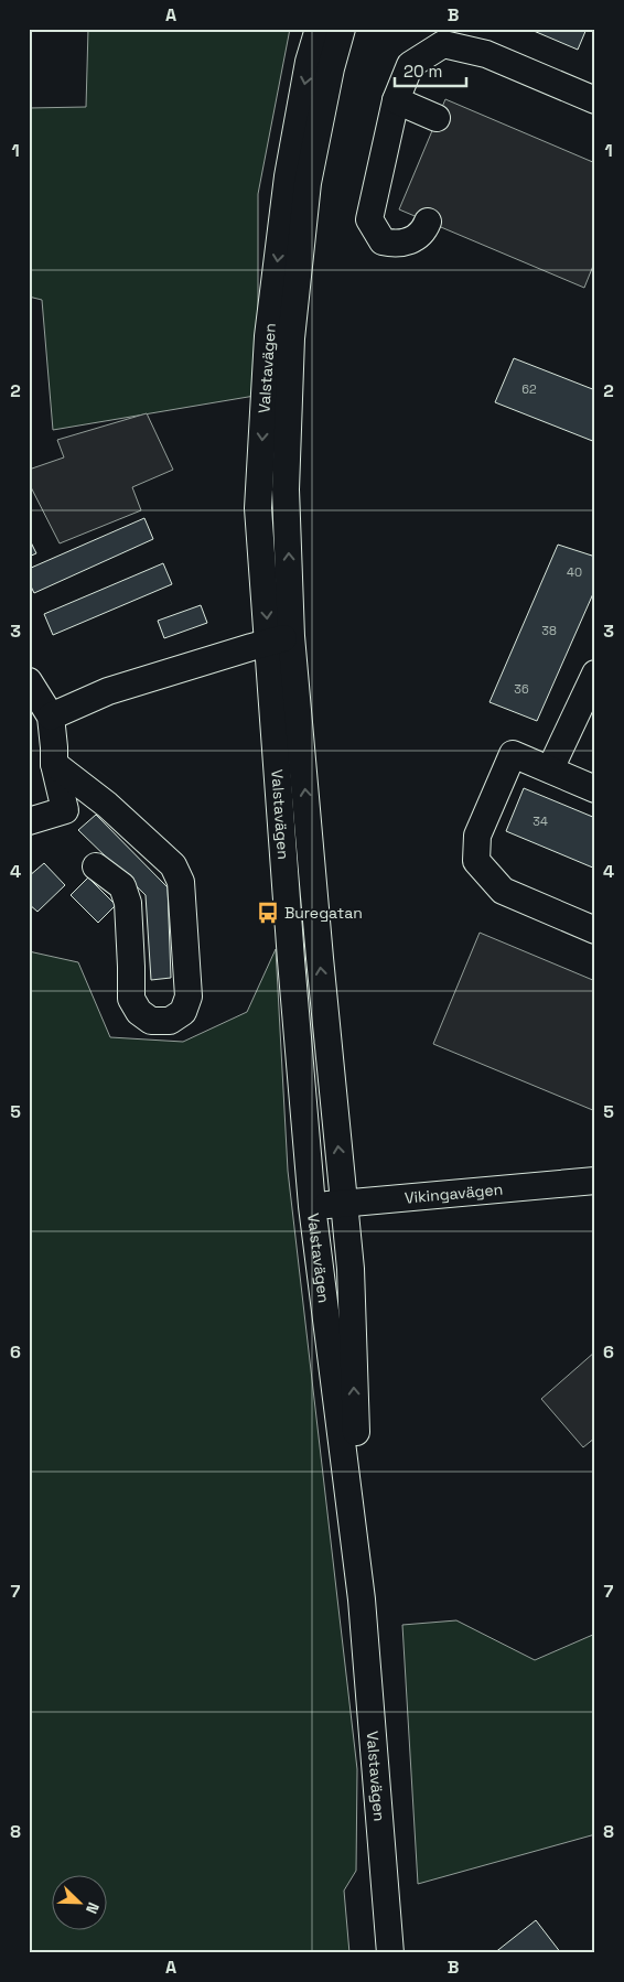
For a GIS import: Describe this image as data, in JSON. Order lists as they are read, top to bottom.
{
  "streets": {
    "street": ["Valstavägen", "Vikingavägen"]
  },
  "crossings": [
    ["Valstavägen", "Vikingavägen"]
  ],
  "places": {
    "bus stop": ["Buregatan"]
  },
  "house_numbers": [
    "62",
    "40",
    "38",
    "36",
    "34"
  ],
  "scale_bar": "20 m",
  "north": "bottom right",
  "grid": {
    "columns": ["A", "B"],
    "rows": [
      "1",
      "2",
      "3",
      "4",
      "5",
      "6",
      "7",
      "8"
    ]
  }
}
